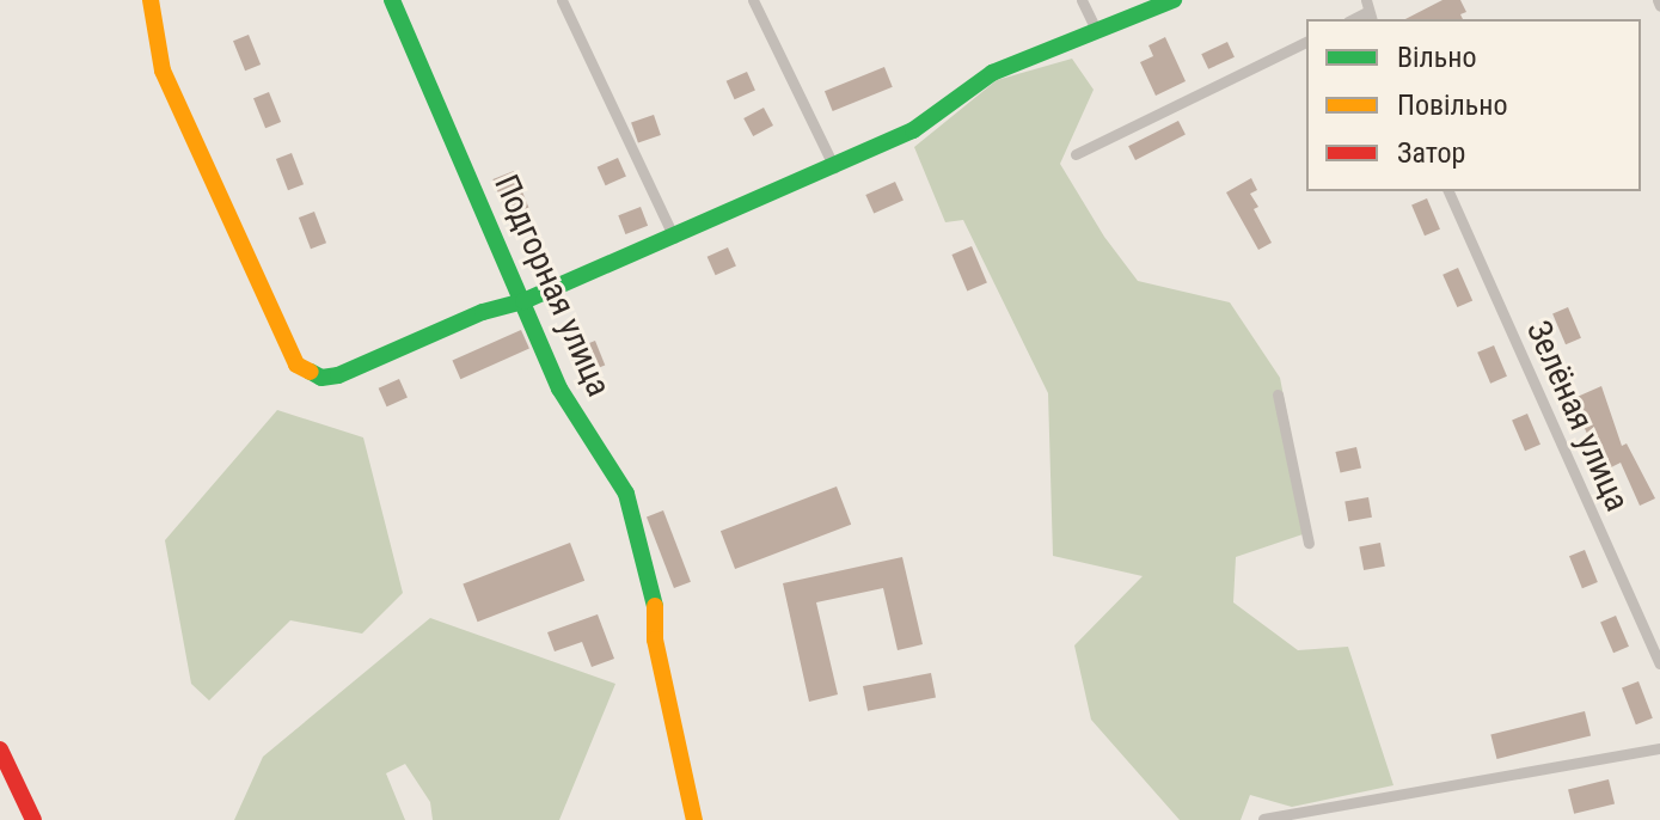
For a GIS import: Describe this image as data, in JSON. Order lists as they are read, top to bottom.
{
  "streets": {
    "street": ["Подгорная улица", "Зелёная улица"]
  },
  "legend": ["Вільно", "Повільно", "Затор"]
}
